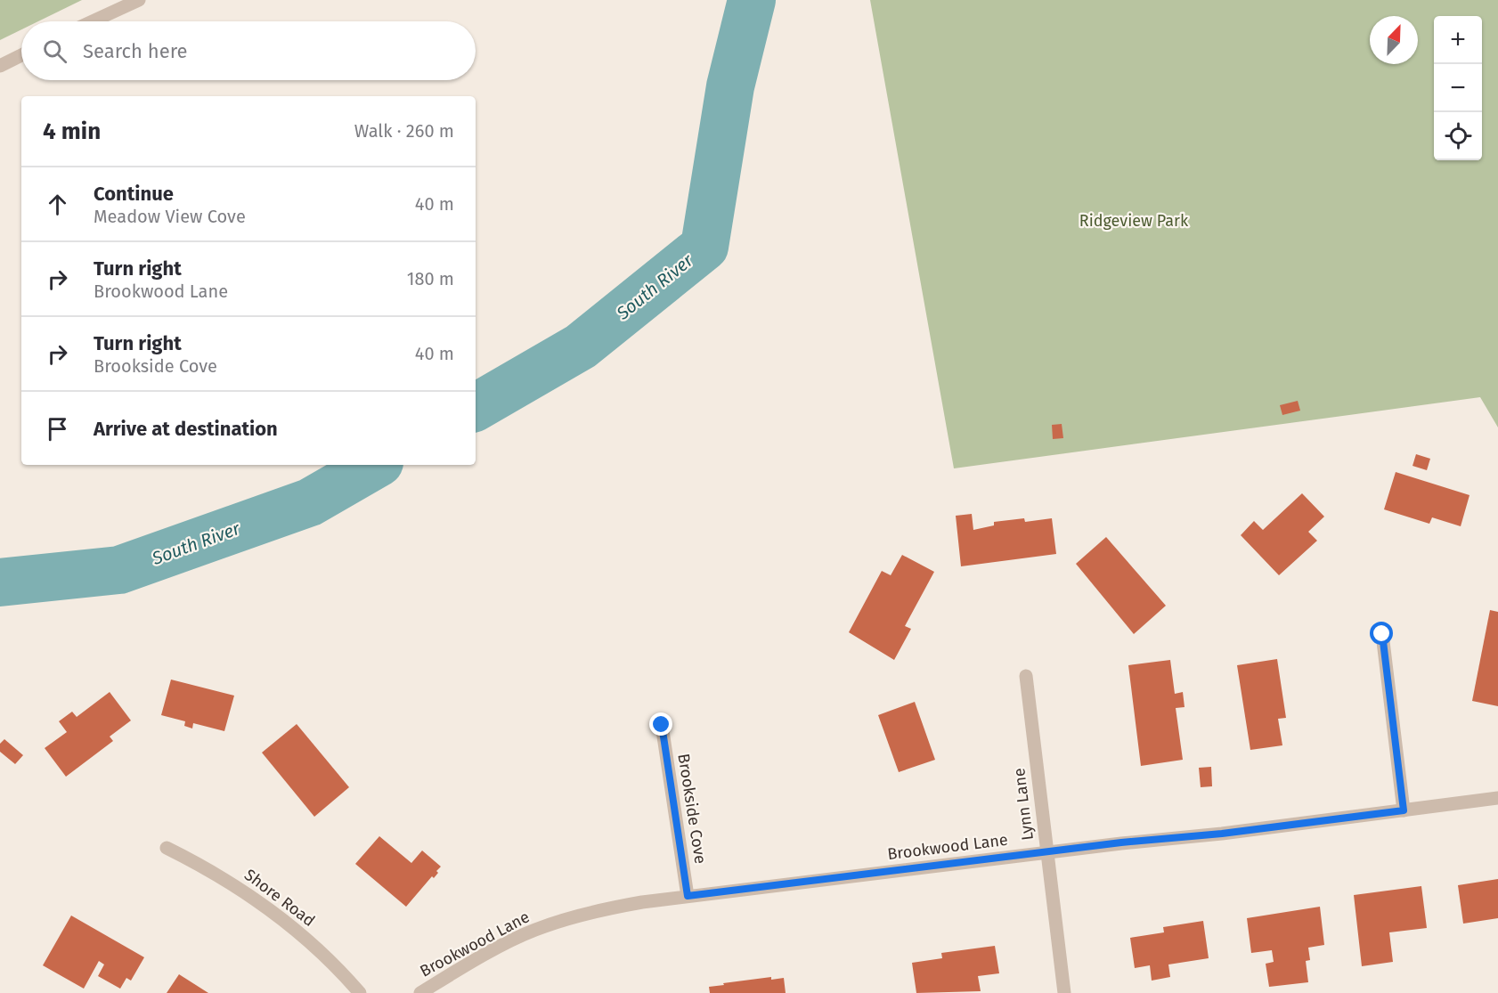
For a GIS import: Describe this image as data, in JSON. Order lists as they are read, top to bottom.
{
  "streets": {
    "street": [
      "Lynn Lane",
      "Brookside Cove",
      "Brookwood Lane",
      "Shore Road"
    ]
  },
  "crossings": [
    ["Lynn Lane", "Brookwood Lane"],
    ["Brookside Cove", "Brookwood Lane"]
  ],
  "water": ["South River"],
  "parks": ["Ridgeview Park"],
  "north": "top right",
  "page": {
    "map_buttons": ["+", "−"],
    "search": "Search here",
    "heading": ["4 min", "Walk · 260 m"],
    "list": [
      ["Continue", "Meadow View Cove", "40 m"],
      ["Turn right", "Brookwood Lane", "180 m"],
      ["Turn right", "Brookside Cove", "40 m"],
      "Arrive at destination"
    ]
  }
}
